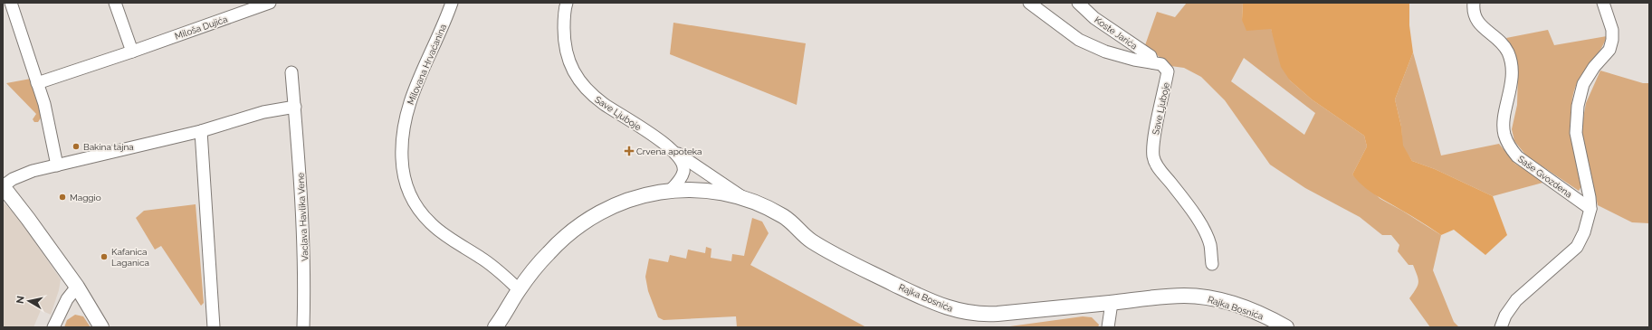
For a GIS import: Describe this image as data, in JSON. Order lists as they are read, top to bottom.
{
  "streets": {
    "street": [
      "Miloša Dujića",
      "Koste Jarića",
      "Milovana Hrvaćanina",
      "Save Ljuboje",
      "Saše Gvozdena",
      "Vaclava Havlika Vene",
      "Rajka Bosnića"
    ]
  },
  "crossings": [
    ["Koste Jarića", "Save Ljuboje"],
    ["Milovana Hrvaćanina", "Rajka Bosnića"],
    ["Save Ljuboje", "Rajka Bosnića"]
  ],
  "places": {
    "other": ["Bakina tajna", "Maggio", "Kafanica Laganica"],
    "health": ["Crvena apoteka"]
  },
  "north": "left"
}
